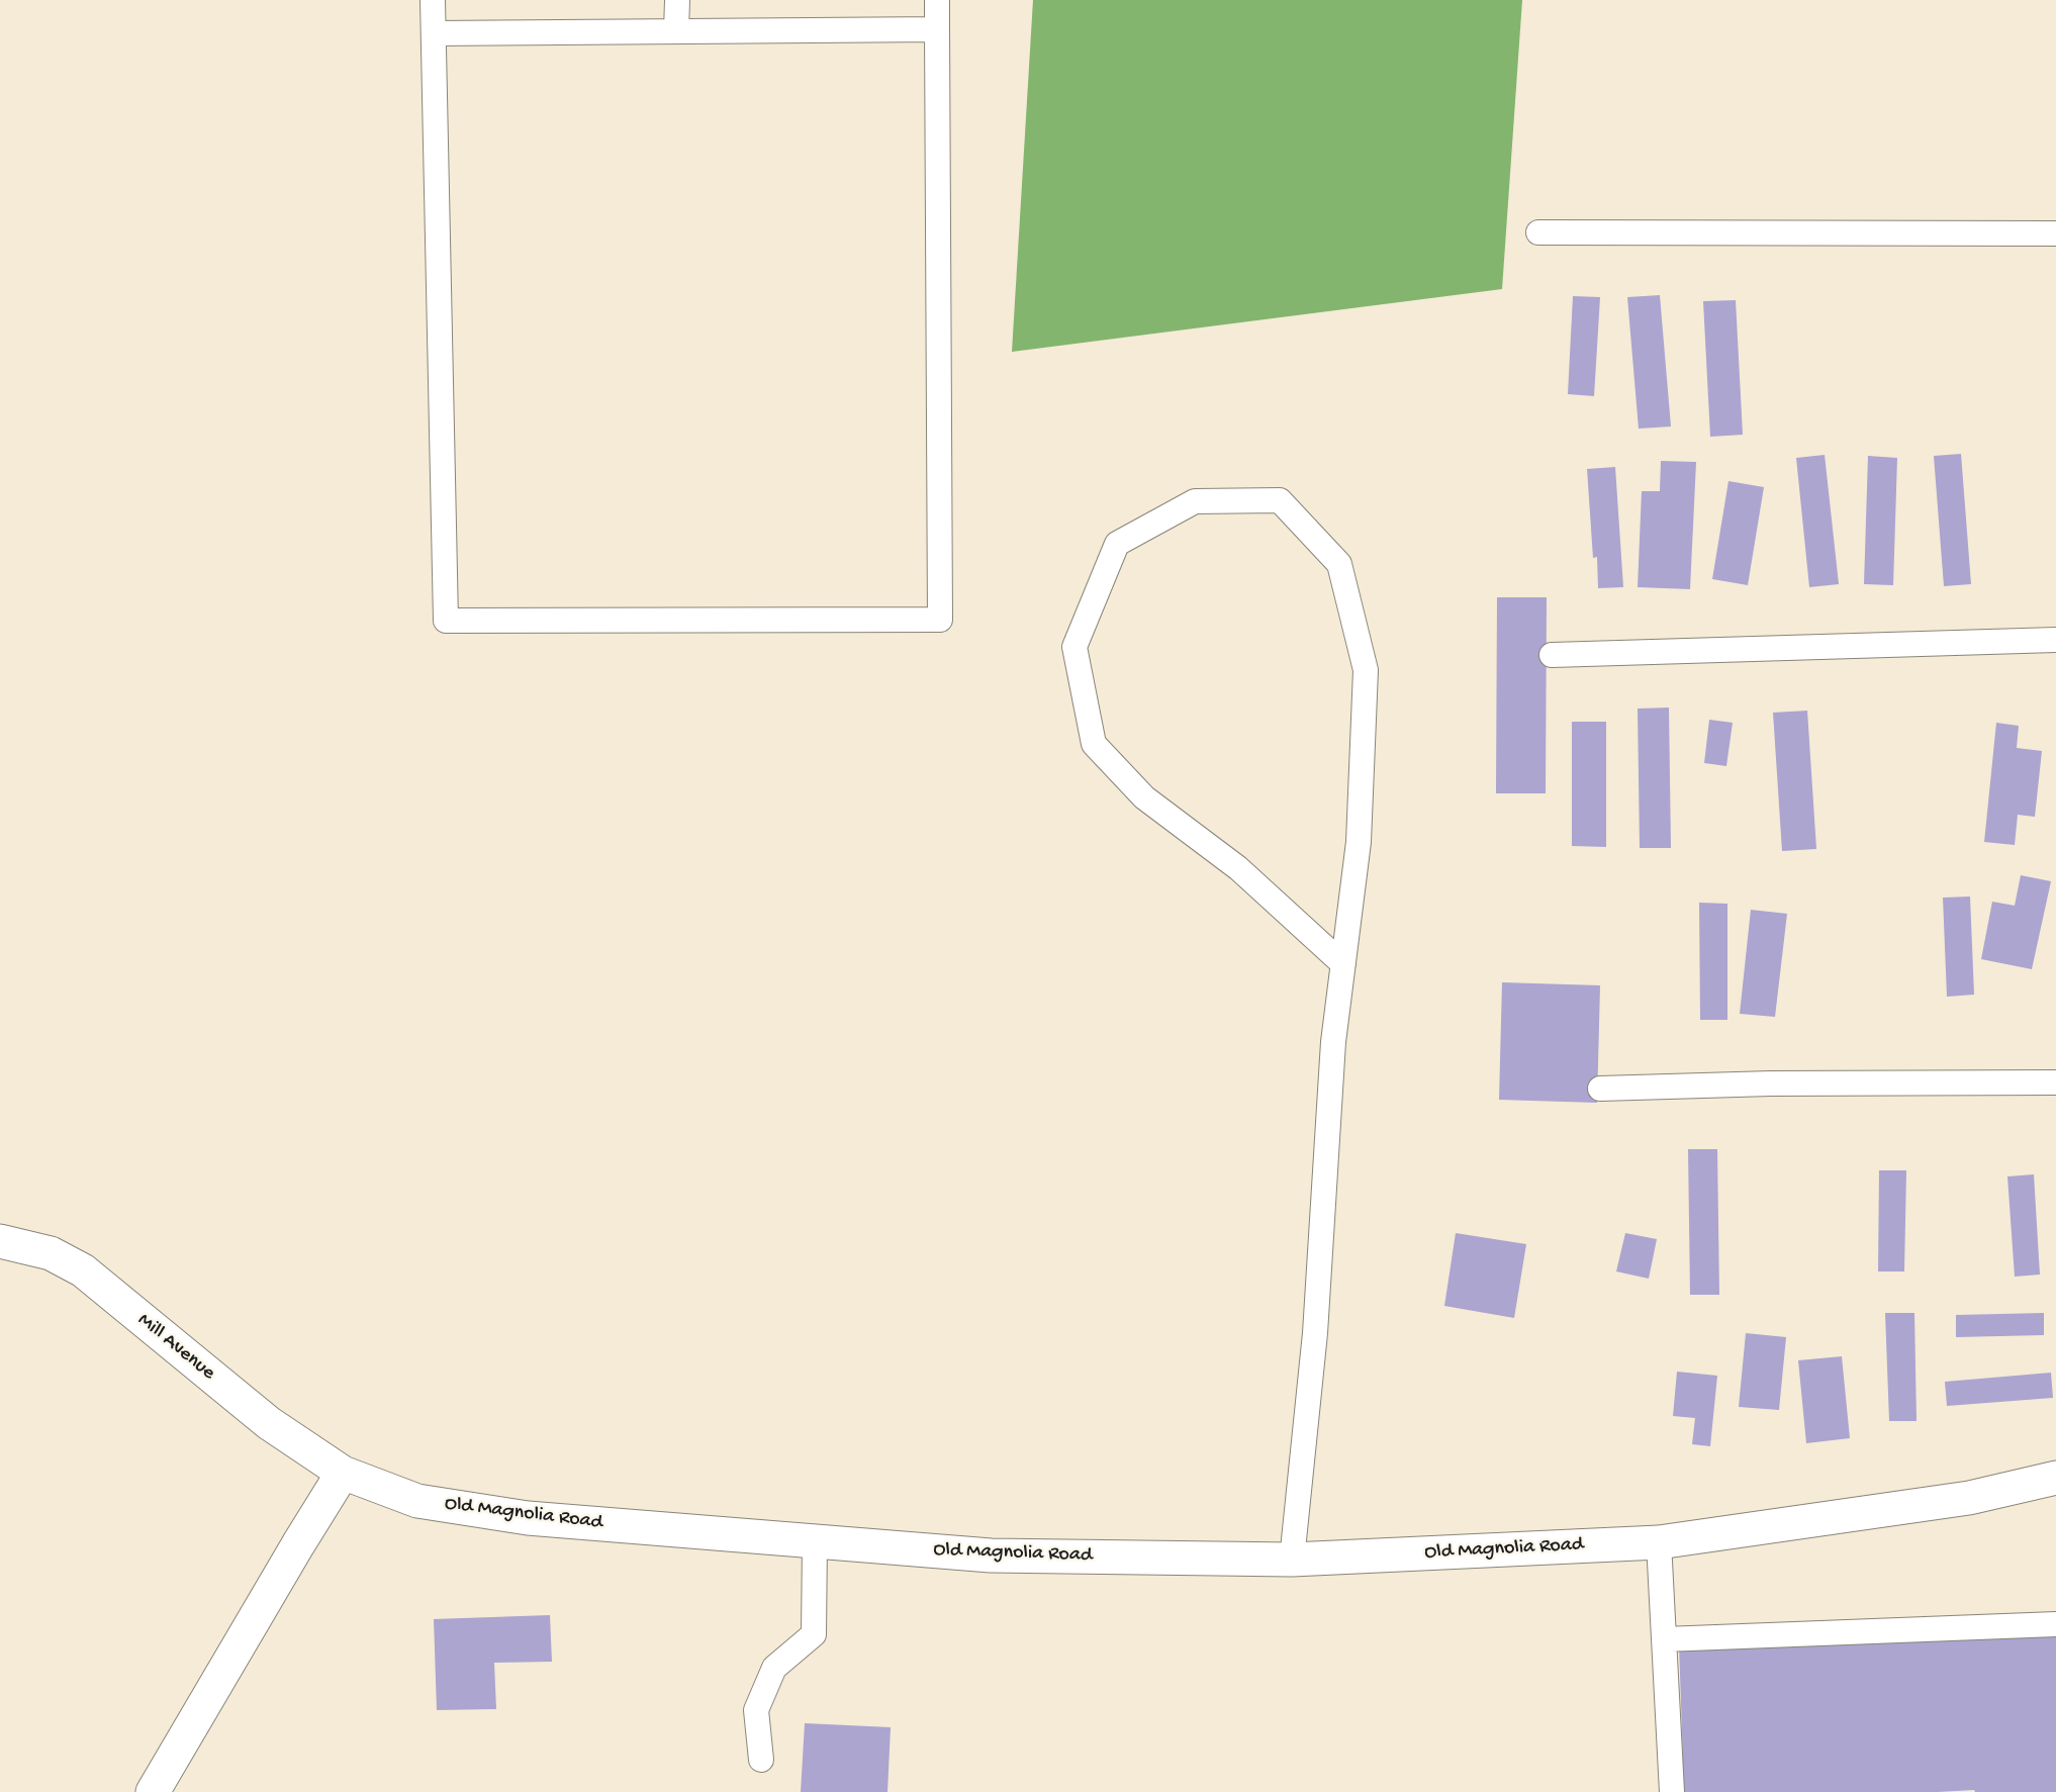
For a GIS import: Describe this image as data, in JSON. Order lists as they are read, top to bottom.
{
  "streets": {
    "street": ["Mill Avenue", "Old Magnolia Road"]
  },
  "crossings": [
    ["Mill Avenue", "Old Magnolia Road"]
  ]
}
